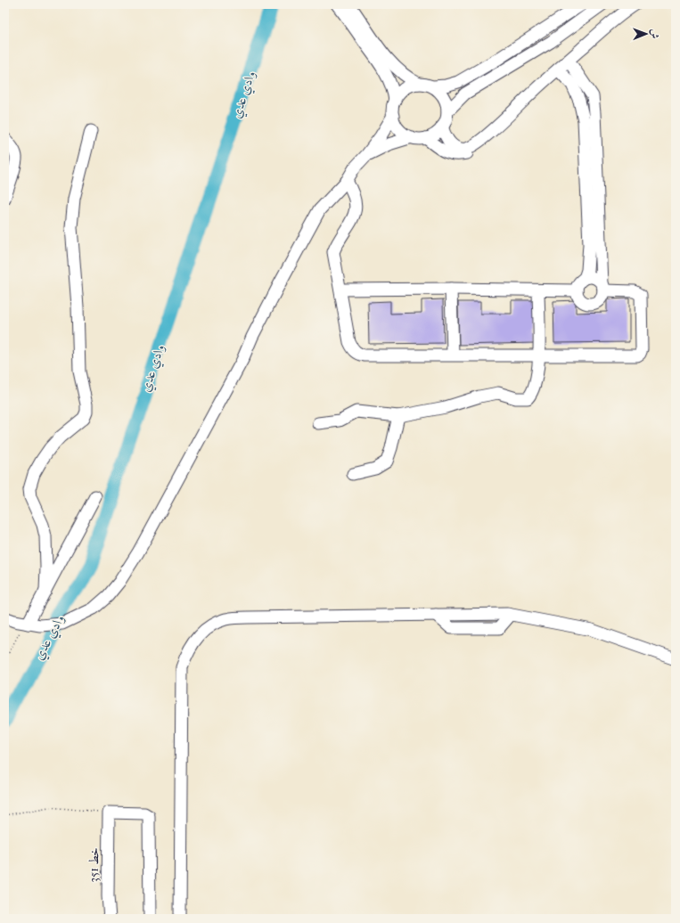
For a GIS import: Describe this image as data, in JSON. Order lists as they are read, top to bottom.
{
  "streets": {
    "street": ["خط 351"]
  },
  "water": ["وادي عدي"],
  "north": "right"
}
